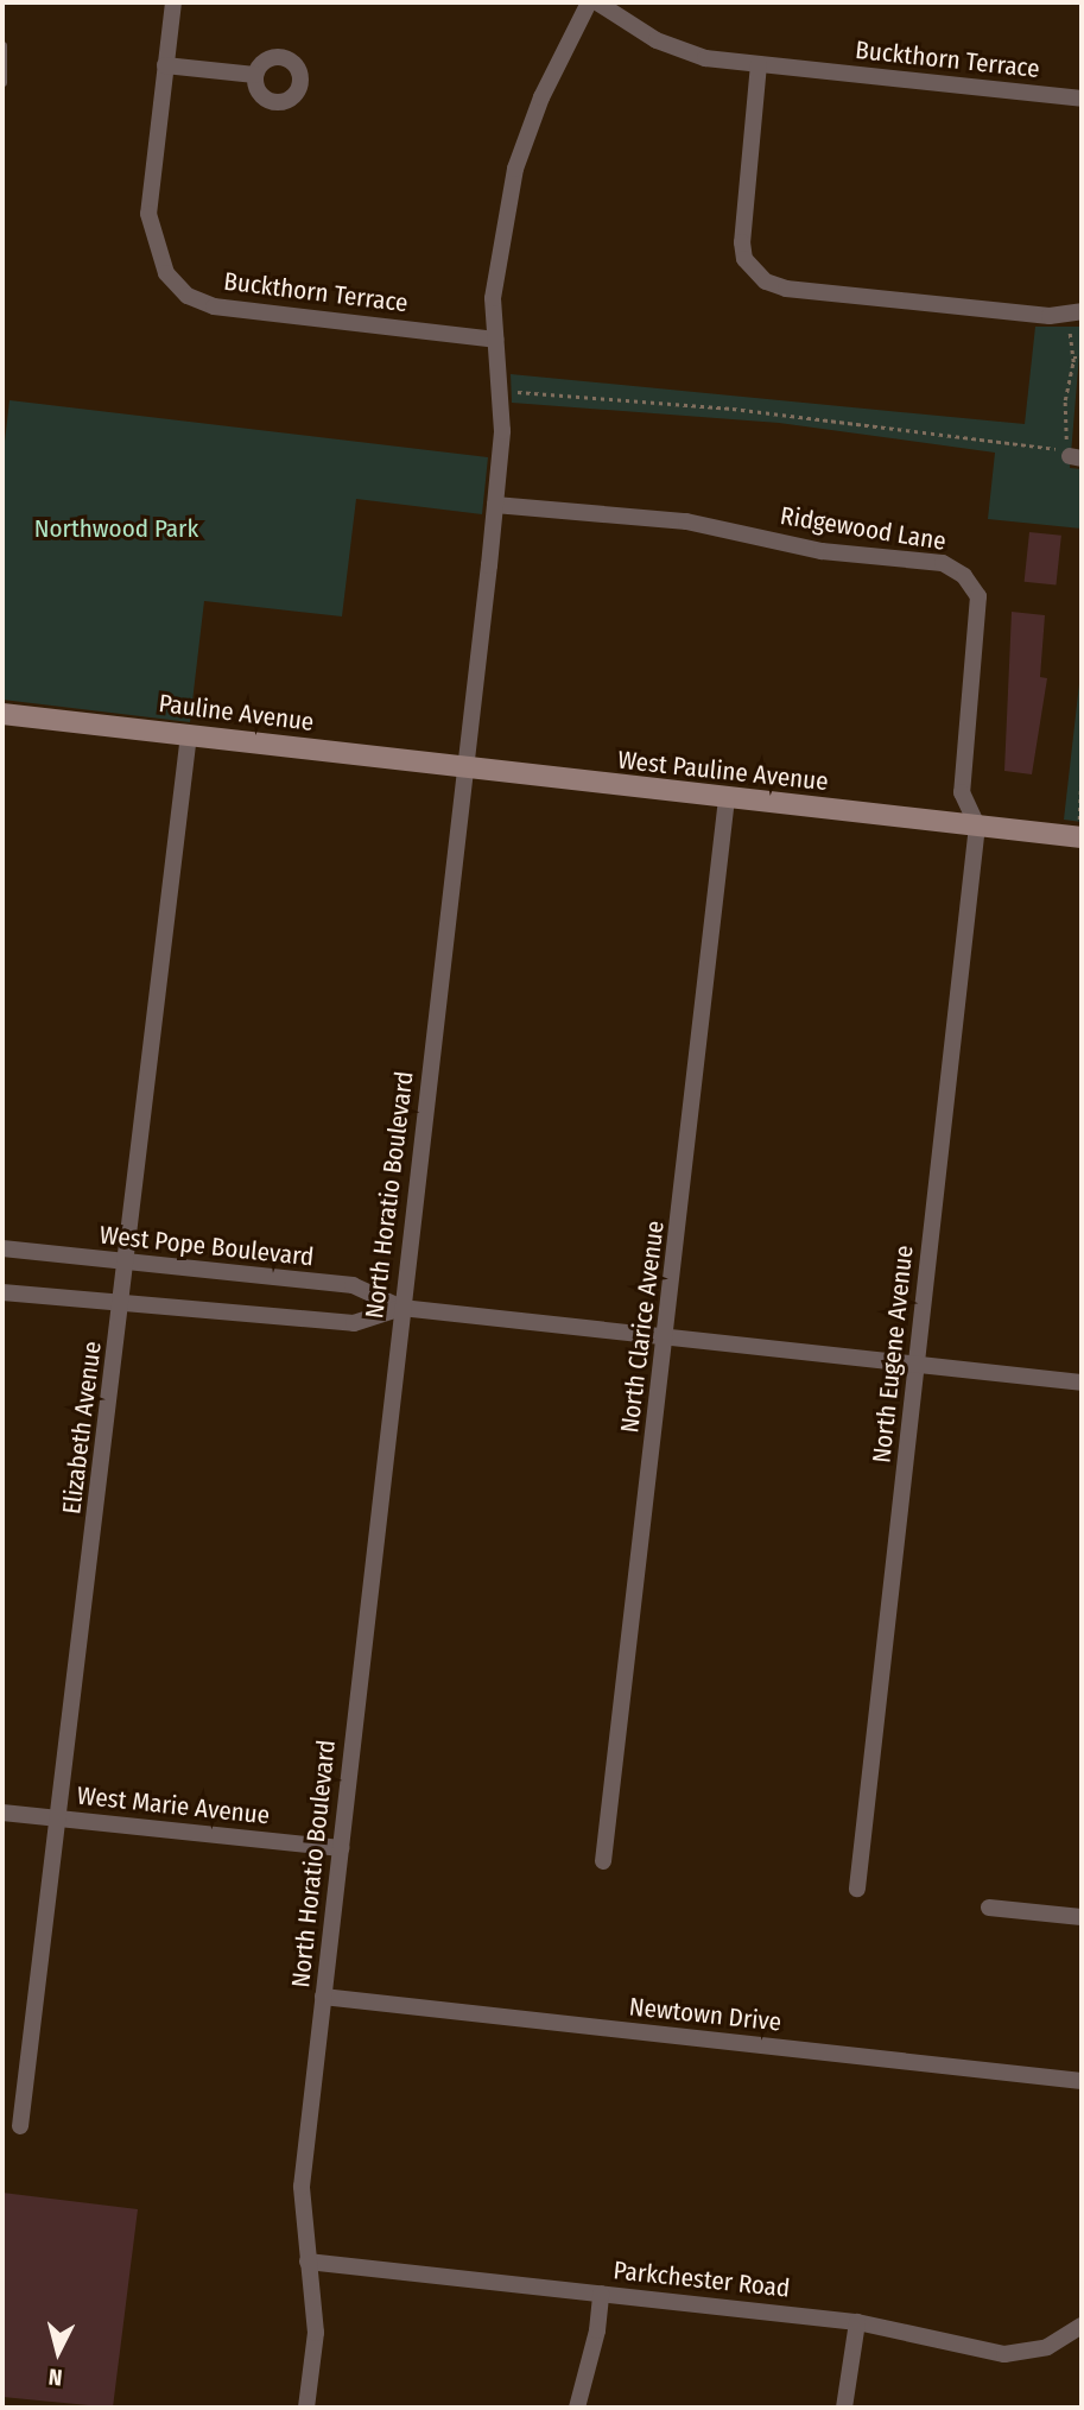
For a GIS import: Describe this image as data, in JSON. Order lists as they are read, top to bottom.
{
  "streets": {
    "street": [
      "Buckthorn Terrace",
      "Ridgewood Lane",
      "Pauline Avenue",
      "West Pauline Avenue",
      "North Horatio Boulevard",
      "West Pope Boulevard",
      "North Clarice Avenue",
      "North Eugene Avenue",
      "Elizabeth Avenue",
      "West Marie Avenue",
      "Newtown Drive",
      "Parkchester Road"
    ]
  },
  "crossings": [
    ["Buckthorn Terrace", "North Horatio Boulevard"],
    ["Ridgewood Lane", "West Pauline Avenue"],
    ["Ridgewood Lane", "North Horatio Boulevard"],
    ["Ridgewood Lane", "North Eugene Avenue"],
    ["Pauline Avenue", "West Pauline Avenue"],
    ["Pauline Avenue", "North Horatio Boulevard"],
    ["Pauline Avenue", "Elizabeth Avenue"],
    ["West Pauline Avenue", "North Horatio Boulevard"],
    ["West Pauline Avenue", "North Clarice Avenue"],
    ["West Pauline Avenue", "North Eugene Avenue"],
    ["North Horatio Boulevard", "West Pope Boulevard"],
    ["North Horatio Boulevard", "West Marie Avenue"],
    ["North Horatio Boulevard", "Newtown Drive"],
    ["North Horatio Boulevard", "Parkchester Road"],
    ["West Pope Boulevard", "North Clarice Avenue"],
    ["West Pope Boulevard", "North Eugene Avenue"],
    ["West Pope Boulevard", "Elizabeth Avenue"],
    ["Elizabeth Avenue", "West Marie Avenue"]
  ],
  "parks": ["Northwood Park"],
  "north": "bottom"
}
